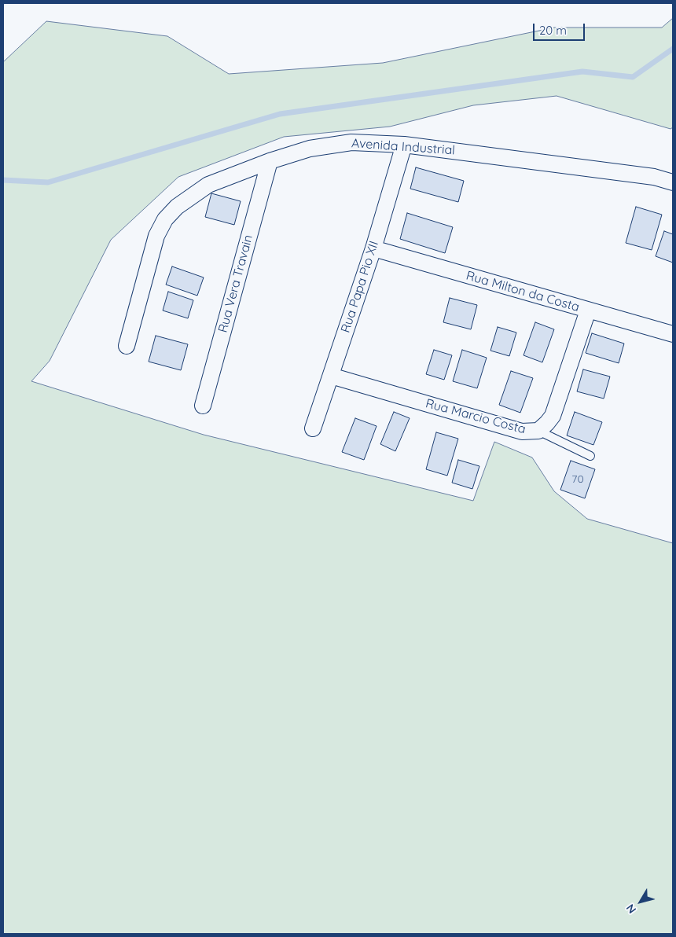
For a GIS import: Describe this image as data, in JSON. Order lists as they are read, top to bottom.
{
  "streets": {
    "street": [
      "Avenida Industrial",
      "Rua Vera Travain",
      "Rua Papa Pio XII",
      "Rua Milton da Costa",
      "Rua Marcio Costa"
    ]
  },
  "crossings": [
    ["Avenida Industrial", "Rua Vera Travain"],
    ["Avenida Industrial", "Rua Papa Pio XII"],
    ["Rua Papa Pio XII", "Rua Milton da Costa"],
    ["Rua Papa Pio XII", "Rua Marcio Costa"],
    ["Rua Milton da Costa", "Rua Marcio Costa"]
  ],
  "house_numbers": ["70"],
  "scale_bar": "20 m",
  "north": "bottom left"
}
